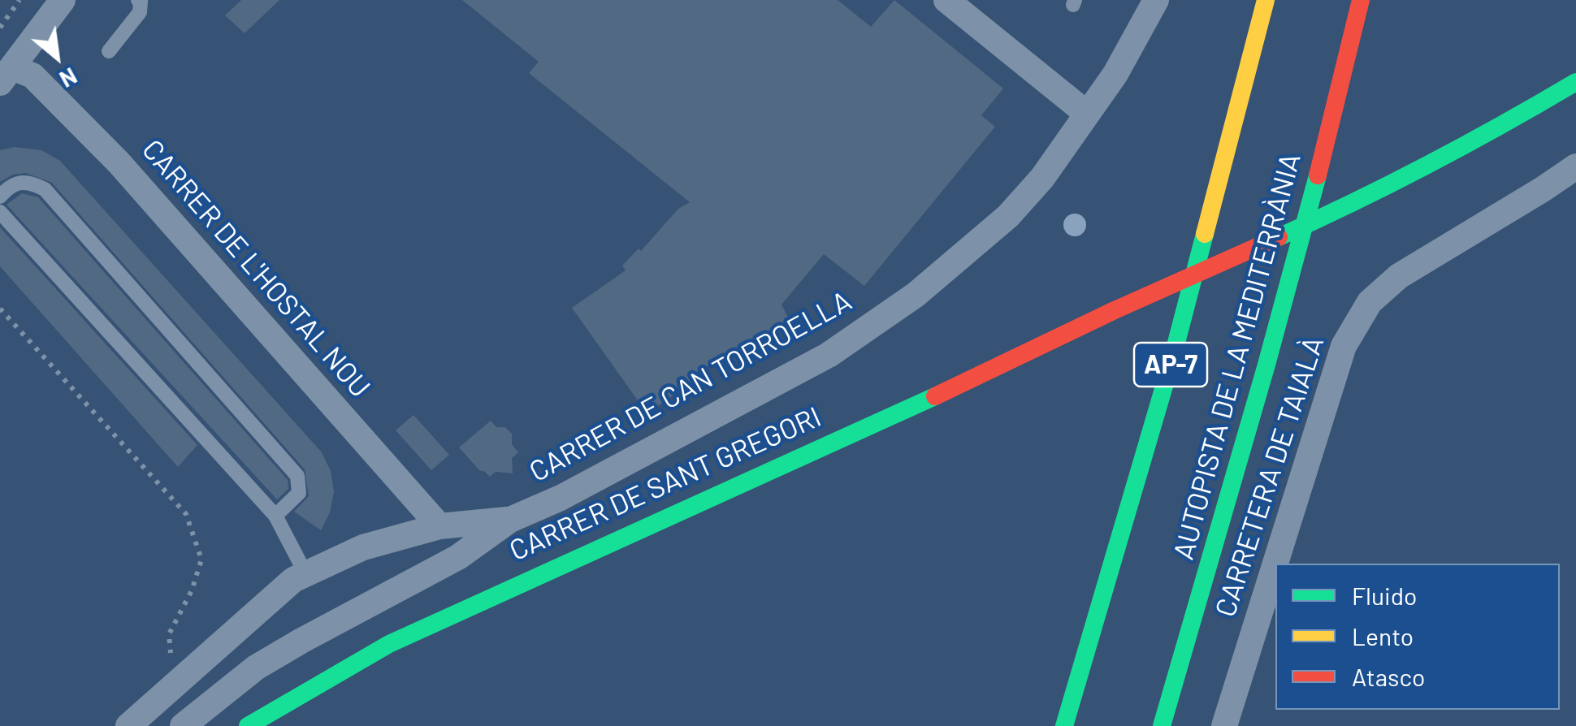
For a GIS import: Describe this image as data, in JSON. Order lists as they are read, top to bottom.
{
  "streets": {
    "main road": ["AUTOPISTA DE LA MEDITERRÀNIA", "AP-7", "CARRER DE SANT GREGORI"],
    "street": ["CARRER DE L'HOSTAL NOU", "CARRER DE CAN TORROELLA", "CARRETERA DE TAIALÀ"]
  },
  "crossings": [
    ["CARRER DE L'HOSTAL NOU", "CARRER DE SANT GREGORI"],
    ["CARRER DE CAN TORROELLA", "CARRER DE SANT GREGORI"]
  ],
  "legend": ["Fluido", "Lento", "Atasco"],
  "north": "bottom right"
}
